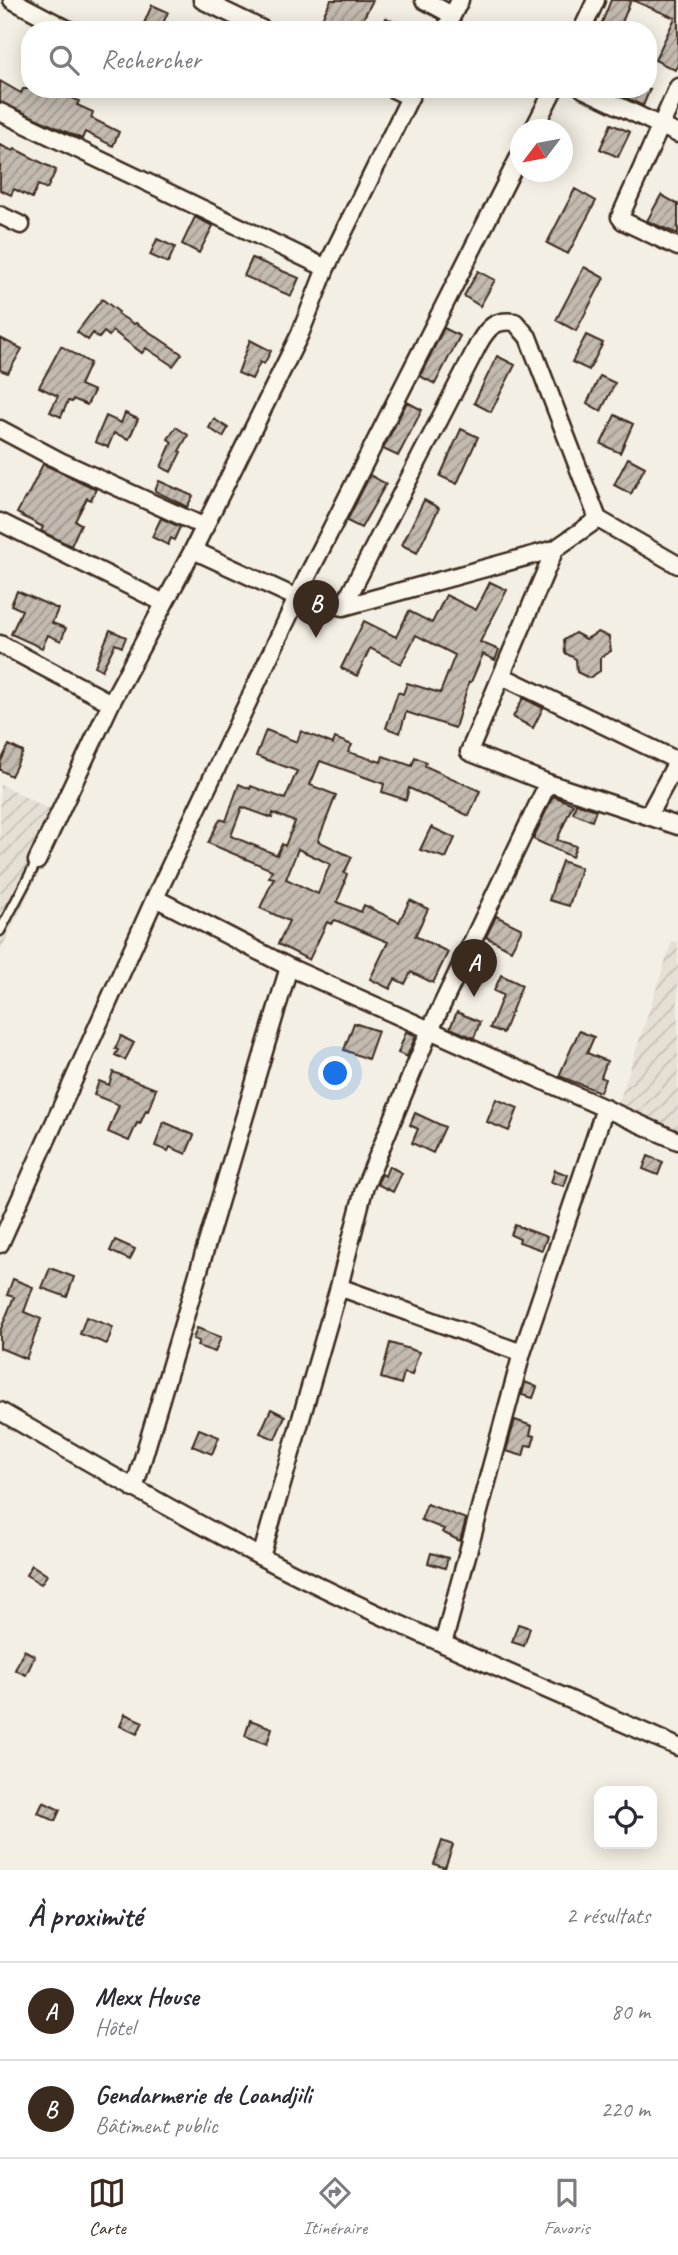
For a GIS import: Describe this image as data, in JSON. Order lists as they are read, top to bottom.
{
  "north": "bottom left",
  "page": {
    "search": "Rechercher",
    "pins": ["B", "A"],
    "heading": ["À proximité", "2 résultats"],
    "list": [
      {
        "mark": "A",
        "name": "Mexx House",
        "note": "Hôtel",
        "value": "80 m"
      },
      {
        "mark": "B",
        "name": "Gendarmerie de Loandjili",
        "note": "Bâtiment public",
        "value": "220 m"
      }
    ],
    "nav": ["Carte", "Itinéraire", "Favoris"]
  }
}
